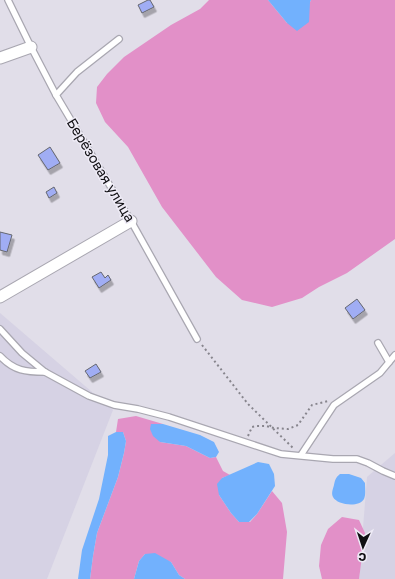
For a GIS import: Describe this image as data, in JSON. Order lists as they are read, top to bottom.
{
  "streets": {
    "lane": ["Берёзовая улица"]
  },
  "north": "bottom"
}
